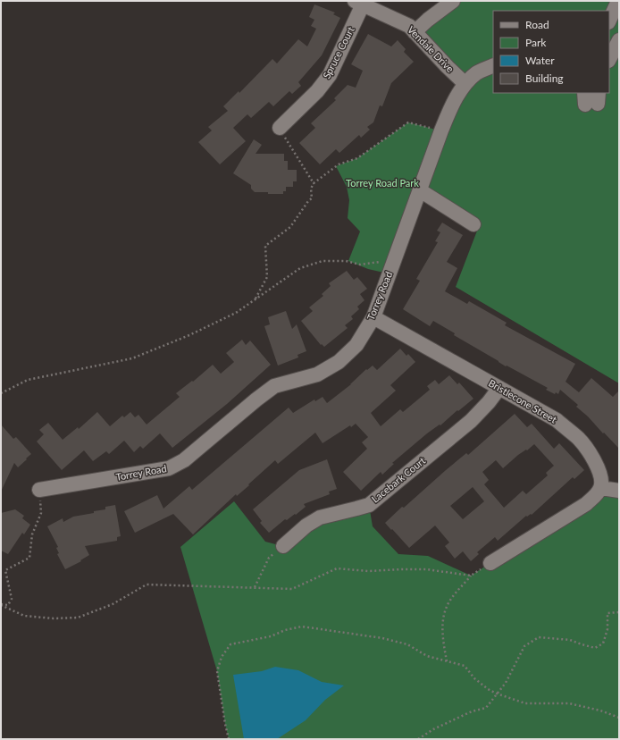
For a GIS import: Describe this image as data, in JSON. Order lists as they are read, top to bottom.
{
  "streets": {
    "street": [
      "Vendale Drive",
      "Spruce Court",
      "Torrey Road",
      "Bristlecone Street",
      "Lacebark Court"
    ]
  },
  "crossings": [
    ["Vendale Drive", "Spruce Court"],
    ["Vendale Drive", "Torrey Road"],
    ["Torrey Road", "Bristlecone Street"],
    ["Bristlecone Street", "Lacebark Court"]
  ],
  "parks": ["Torrey Road Park"],
  "legend": [
    "Road",
    "Park",
    "Water",
    "Building"
  ]
}
